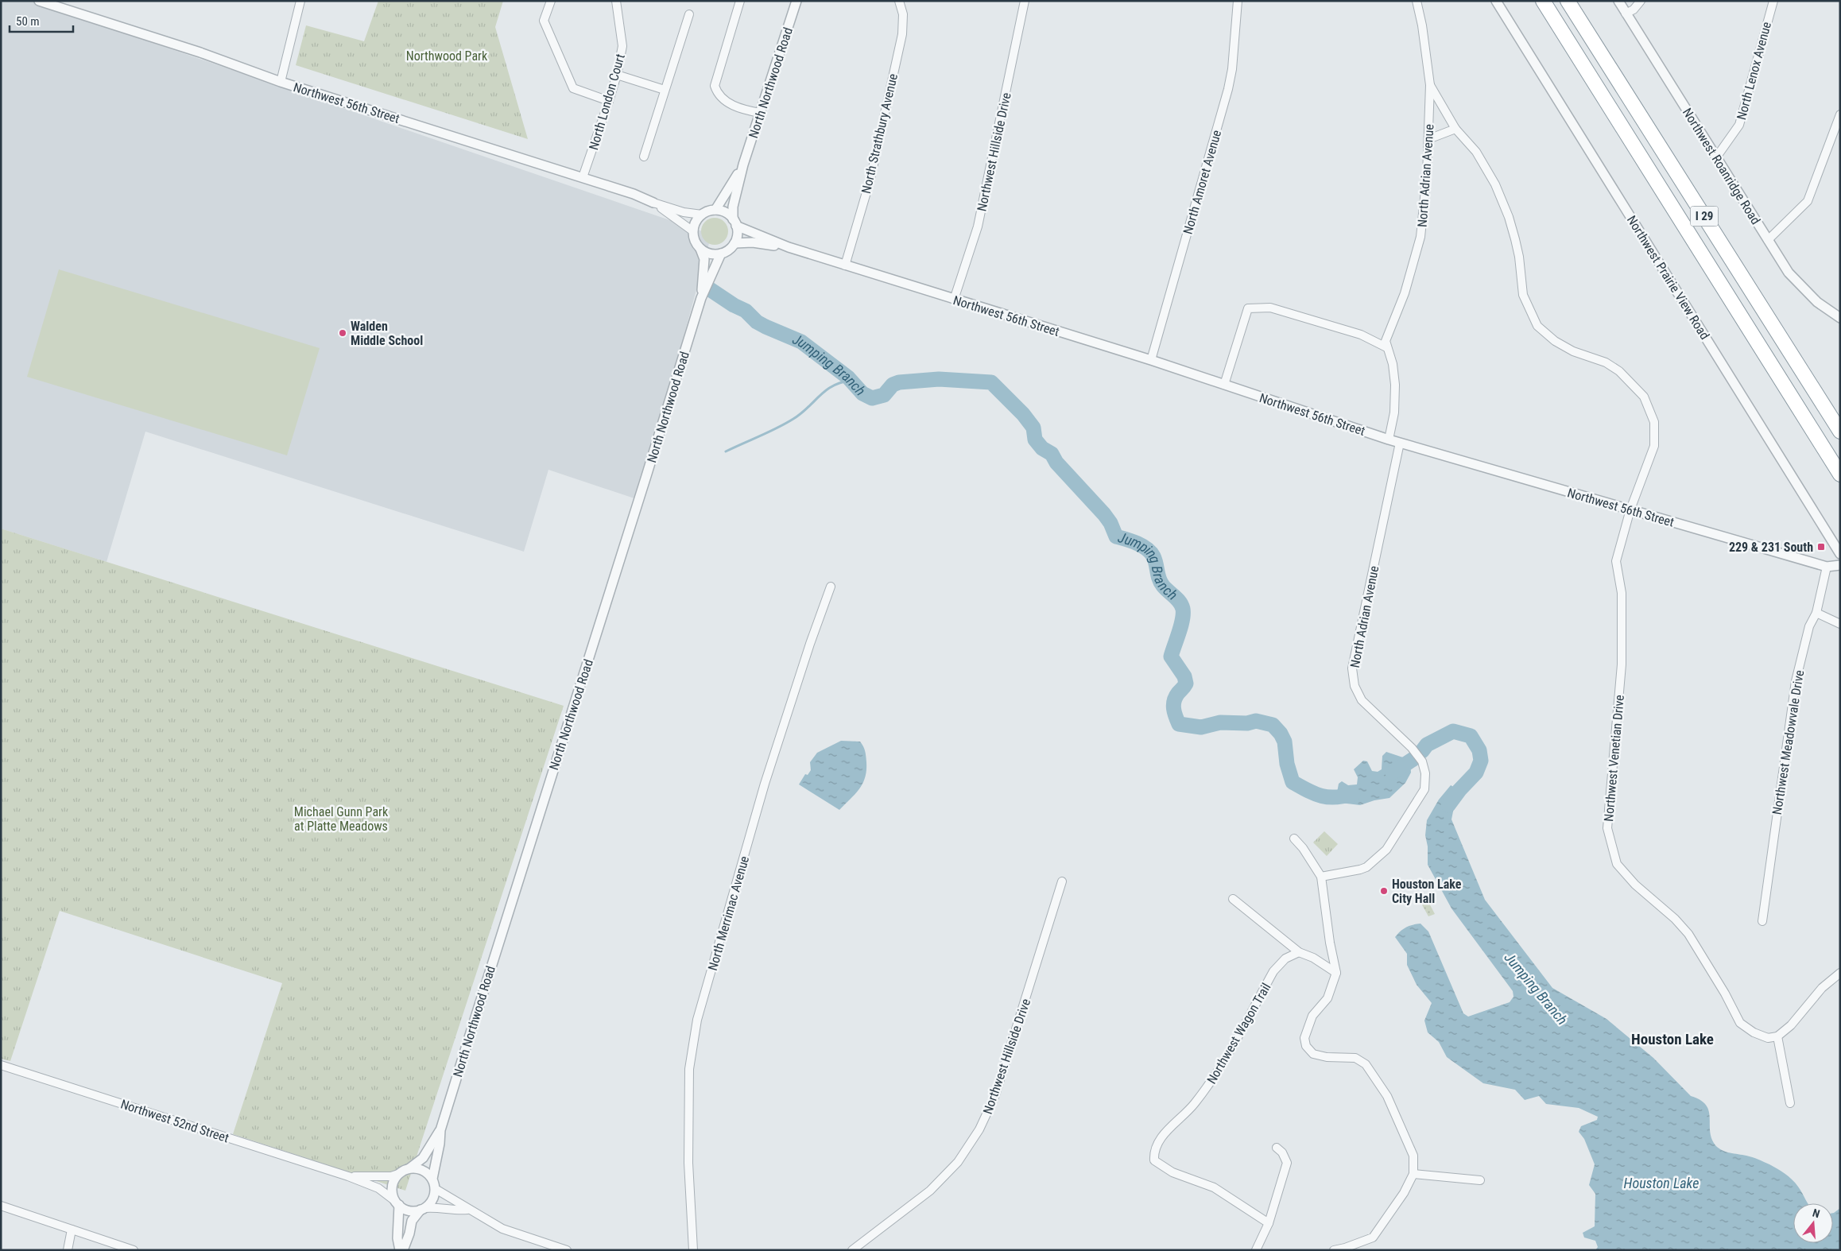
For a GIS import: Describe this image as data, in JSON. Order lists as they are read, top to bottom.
{
  "streets": {
    "highway": ["I 29"],
    "street": [
      "North Lenox Avenue",
      "North Northwood Road",
      "North London Court",
      "Northwest 56th Street",
      "North Strathbury Avenue",
      "Northwest Hillside Drive",
      "Northwest Roanridge Road",
      "North Adrian Avenue",
      "North Amoret Avenue",
      "Northwest Prairie View Road",
      "Northwest Meadowvale Drive",
      "Northwest Venetian Drive",
      "North Merrimac Avenue",
      "Northwest Wagon Trail",
      "Northwest 52nd Street"
    ]
  },
  "crossings": [
    ["North Lenox Avenue", "Northwest Roanridge Road"],
    ["North Northwood Road", "Northwest 56th Street"],
    ["North Northwood Road", "Northwest 52nd Street"],
    ["North London Court", "Northwest 56th Street"],
    ["Northwest 56th Street", "North Strathbury Avenue"],
    ["Northwest 56th Street", "Northwest Hillside Drive"],
    ["Northwest 56th Street", "North Adrian Avenue"],
    ["Northwest 56th Street", "North Amoret Avenue"],
    ["Northwest 56th Street", "Northwest Meadowvale Drive"],
    ["Northwest 56th Street", "Northwest Venetian Drive"]
  ],
  "districts": ["Houston Lake"],
  "water": ["Jumping Branch", "Houston Lake"],
  "parks": ["Northwood Park", "Michael Gunn Park at Platte Meadows"],
  "places": {
    "other": ["Walden Middle School", "Houston Lake City Hall"],
    "transit": ["229 & 231 South"]
  },
  "scale_bar": "50 m",
  "north": "top"
}
